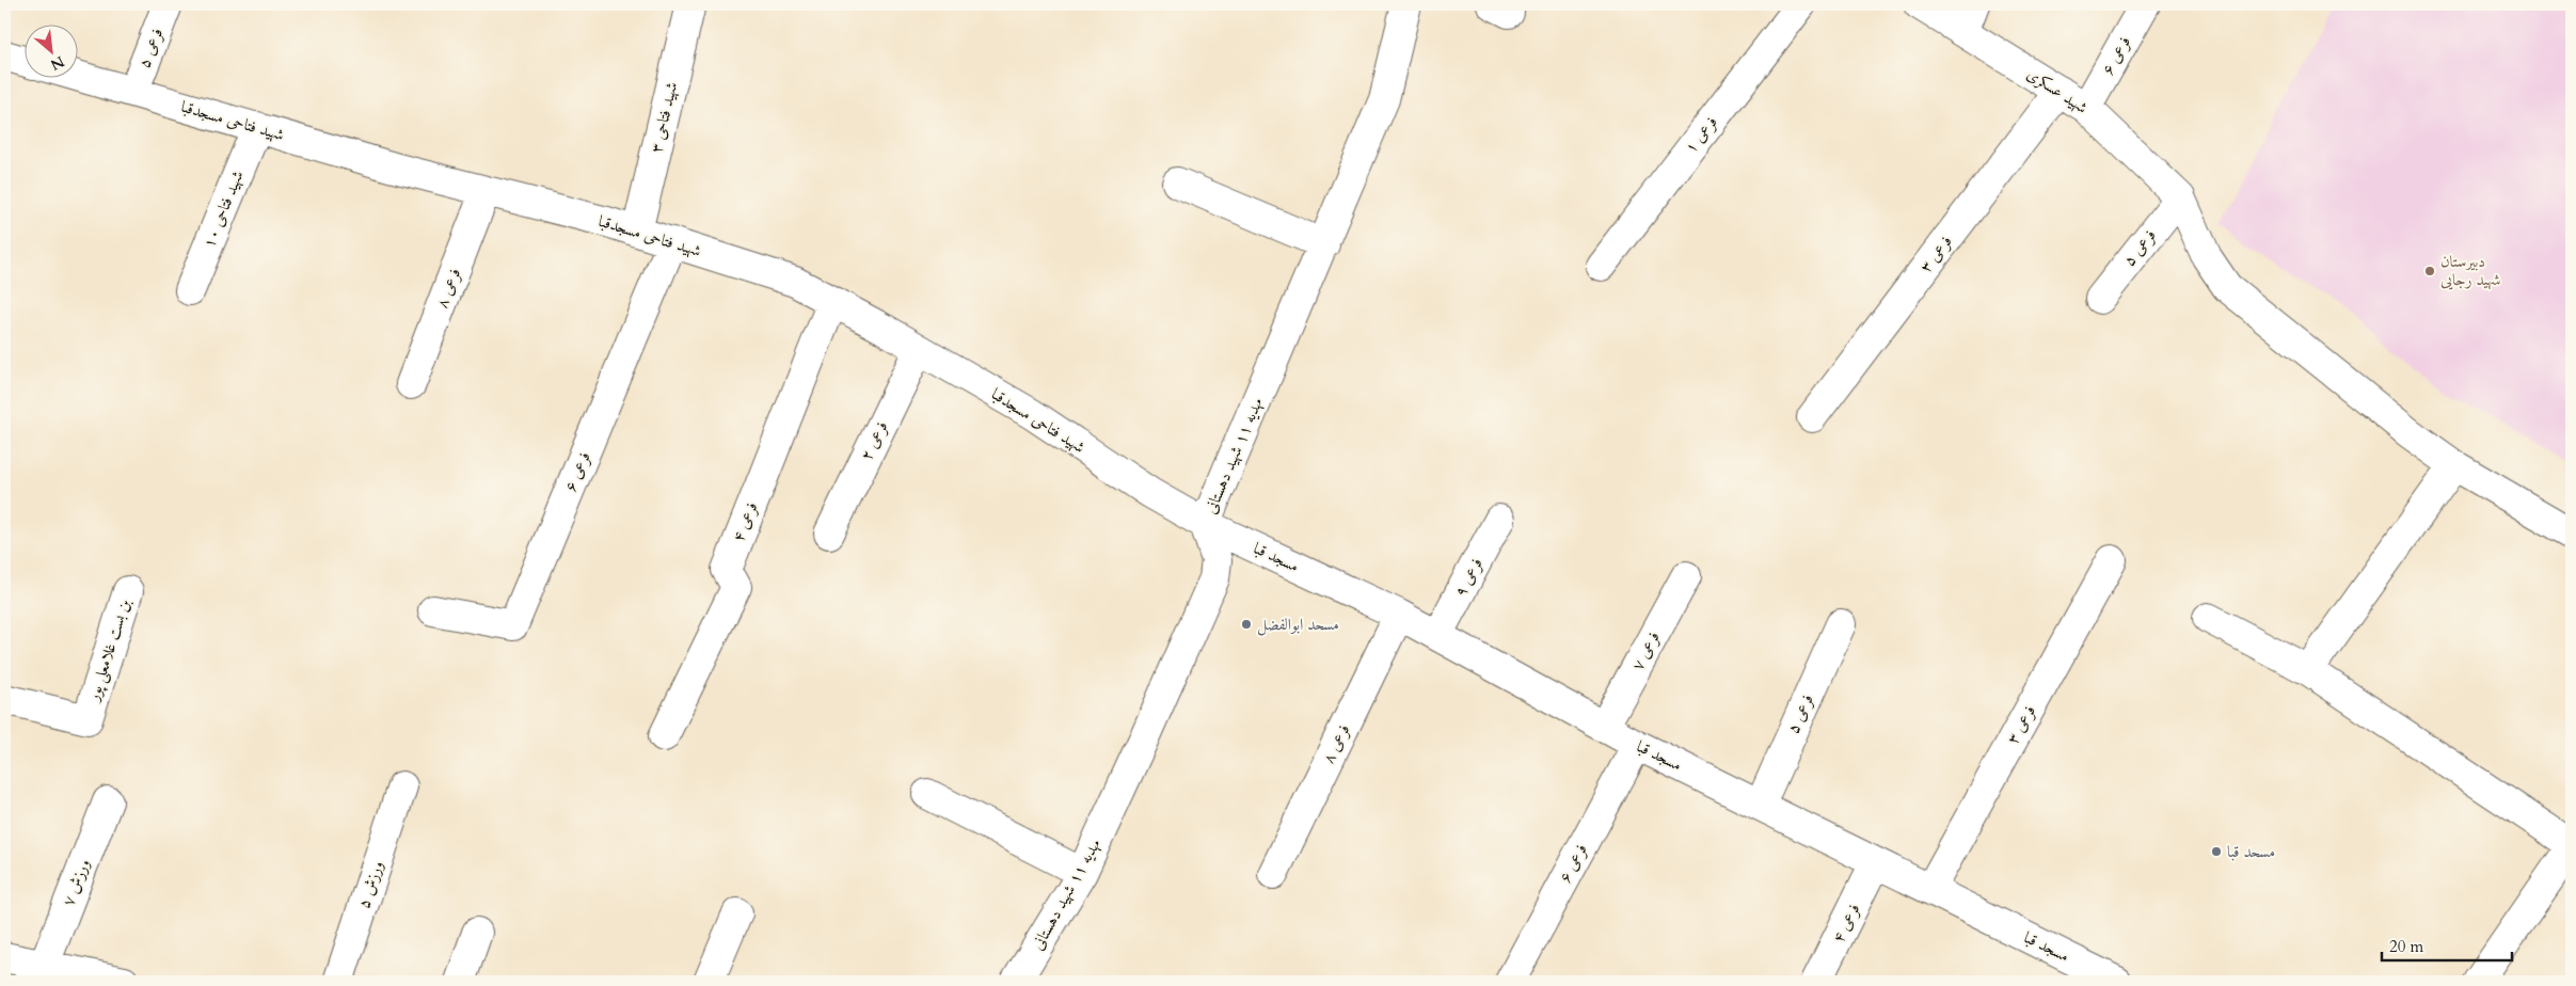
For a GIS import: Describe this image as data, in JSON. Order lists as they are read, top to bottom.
{
  "streets": {
    "street": [
      "فرعی ۵",
      "فرعی ۶",
      "شهید عسکری",
      "شهید فتاحی ۳",
      "شهید فتاحی مسجدقبا",
      "فرعی ۱",
      "شهید فتاحی ۱۰",
      "فرعی ۳",
      "فرعی ۸",
      "فرعی ۲",
      "مهدیه ۱۱ شهید دهستانی",
      "فرعی ۴",
      "مسجد قبا",
      "فرعی ۹",
      "بن بست غلامعلی پور",
      "فرعی ۷",
      "ورزش ۷",
      "ورزش ۵"
    ]
  },
  "crossings": [
    ["فرعی ۵", "شهید عسکری"],
    ["فرعی ۵", "شهید فتاحی مسجدقبا"],
    ["فرعی ۵", "مسجد قبا"],
    ["فرعی ۶", "شهید عسکری"],
    ["فرعی ۶", "شهید فتاحی مسجدقبا"],
    ["فرعی ۶", "مسجد قبا"],
    ["شهید عسکری", "فرعی ۳"],
    ["شهید فتاحی ۳", "شهید فتاحی مسجدقبا"],
    ["شهید فتاحی مسجدقبا", "شهید فتاحی ۱۰"],
    ["شهید فتاحی مسجدقبا", "فرعی ۸"],
    ["شهید فتاحی مسجدقبا", "فرعی ۲"],
    ["شهید فتاحی مسجدقبا", "مهدیه ۱۱ شهید دهستانی"],
    ["شهید فتاحی مسجدقبا", "فرعی ۴"],
    ["شهید فتاحی مسجدقبا", "مسجد قبا"],
    ["فرعی ۳", "مسجد قبا"],
    ["فرعی ۸", "مسجد قبا"],
    ["مهدیه ۱۱ شهید دهستانی", "مسجد قبا"],
    ["فرعی ۴", "مسجد قبا"],
    ["مسجد قبا", "فرعی ۹"],
    ["مسجد قبا", "فرعی ۷"]
  ],
  "places": ["دبیرستان شهید رجایی", "مسحد ابوالفضل", "مسحد قبا"],
  "scale_bar": "20 m",
  "north": "bottom right"
}
